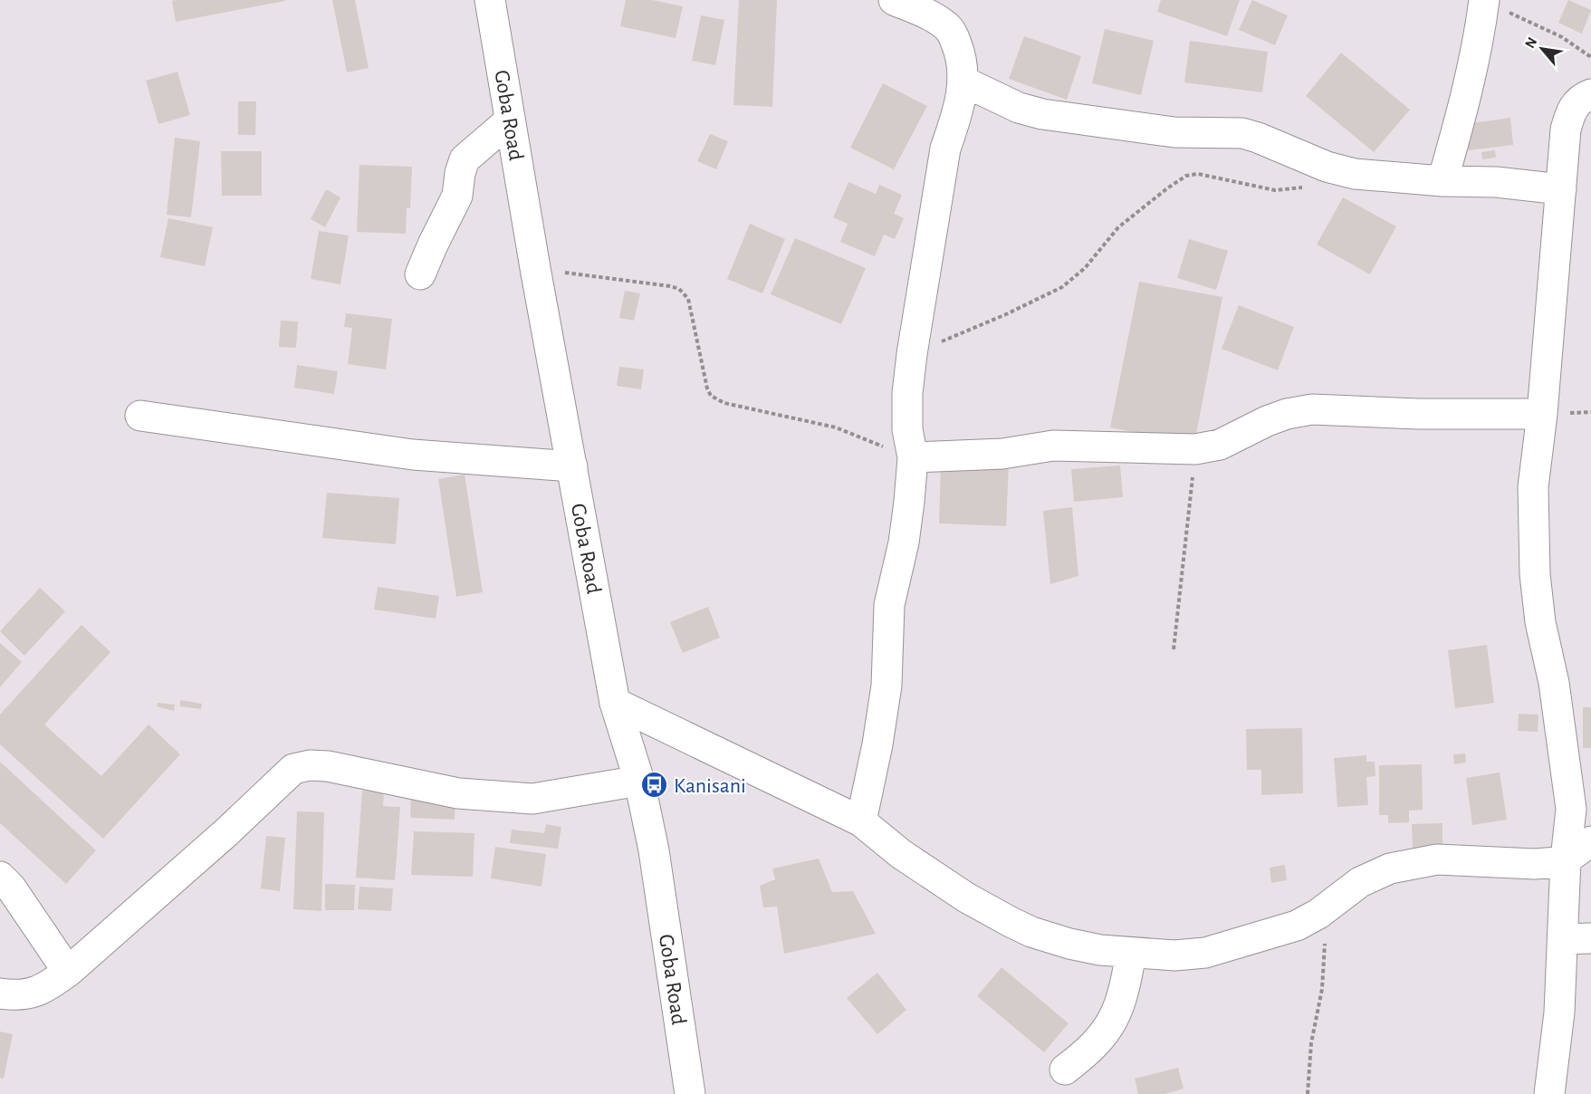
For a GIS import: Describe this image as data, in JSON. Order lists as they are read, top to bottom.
{
  "streets": {
    "street": ["Goba Road"]
  },
  "places": {
    "bus stop": ["Kanisani"]
  },
  "north": "top left"
}
